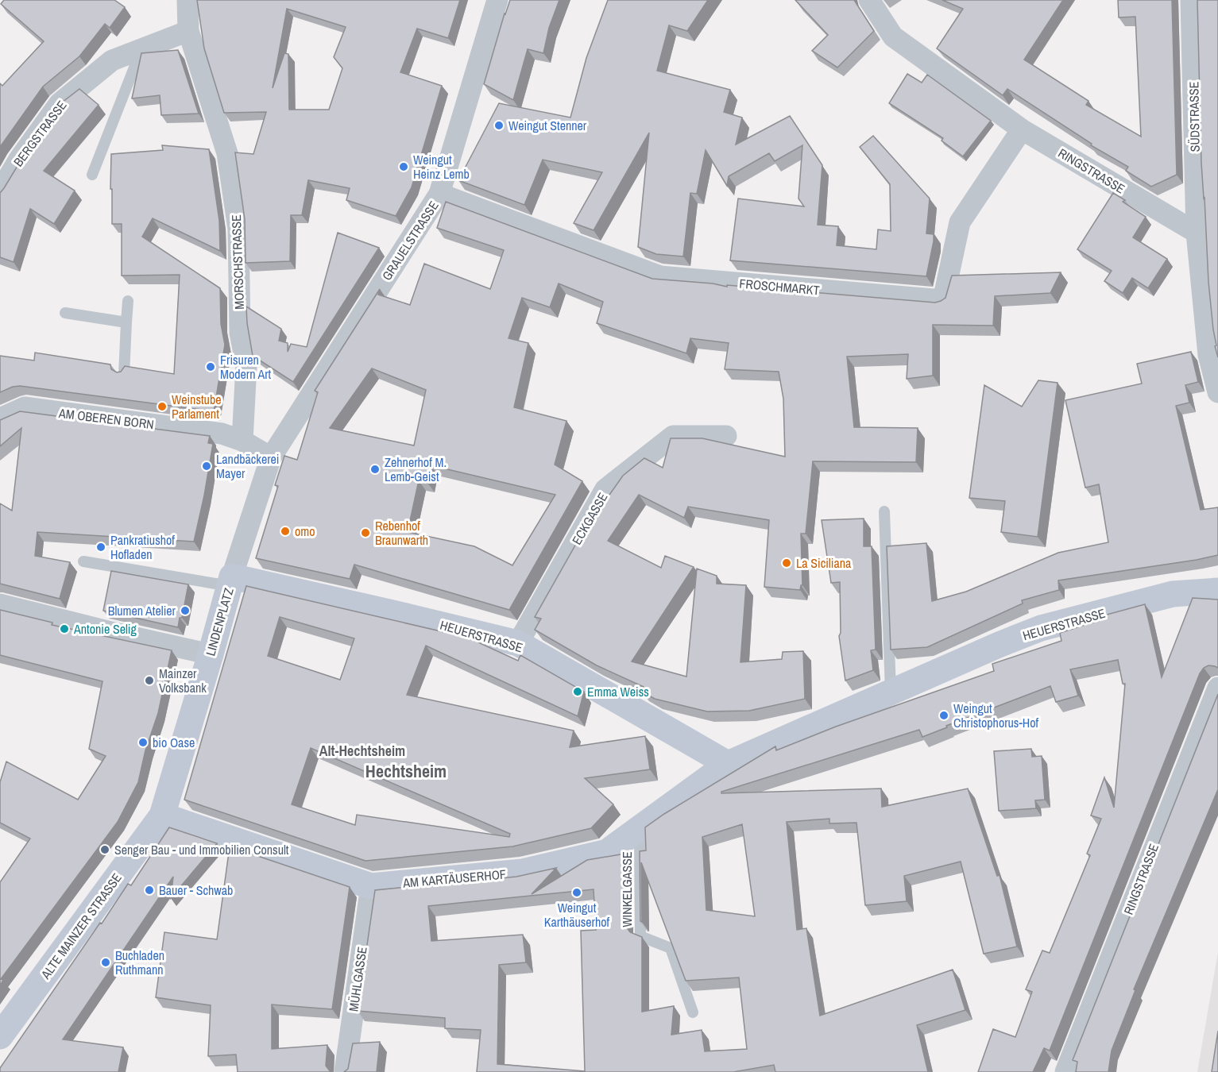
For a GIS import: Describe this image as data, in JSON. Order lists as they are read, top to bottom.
{
  "streets": {
    "street": [
      "SÜDSTRASSE",
      "BERGSTRASSE",
      "RINGSTRASSE",
      "GRAUELSTRASSE",
      "MORSCHSTRASSE",
      "FROSCHMARKT",
      "AM OBEREN BORN",
      "ECKGASSE",
      "LINDENPLATZ",
      "HEUERSTRASSE",
      "AM KARTÄUSERHOF",
      "ALTE MAINZER STRASSE",
      "MÜHLGASSE"
    ],
    "lane": ["WINKELGASSE"]
  },
  "crossings": [
    ["SÜDSTRASSE", "RINGSTRASSE"],
    ["BERGSTRASSE", "MORSCHSTRASSE"],
    ["RINGSTRASSE", "FROSCHMARKT"],
    ["GRAUELSTRASSE", "FROSCHMARKT"],
    ["GRAUELSTRASSE", "LINDENPLATZ"],
    ["MORSCHSTRASSE", "AM OBEREN BORN"],
    ["ECKGASSE", "HEUERSTRASSE"],
    ["LINDENPLATZ", "HEUERSTRASSE"],
    ["LINDENPLATZ", "AM KARTÄUSERHOF"],
    ["LINDENPLATZ", "ALTE MAINZER STRASSE"],
    ["HEUERSTRASSE", "AM KARTÄUSERHOF"],
    ["AM KARTÄUSERHOF", "WINKELGASSE"],
    ["AM KARTÄUSERHOF", "ALTE MAINZER STRASSE"],
    ["AM KARTÄUSERHOF", "MÜHLGASSE"]
  ],
  "districts": ["Alt-Hechtsheim", "Hechtsheim"],
  "places": [
    "Weingut Stenner",
    "Weingut Heinz Lemb",
    "Frisuren Modern Art",
    "Weinstube Parlament",
    "Landbäckerei Mayer",
    "Zehnerhof M. Lemb-Geist",
    "omo",
    "Rebenhof Braunwarth",
    "Pankratiushof Hofladen",
    "La Siciliana",
    "Blumen Atelier",
    "Antonie Selig",
    "Mainzer Volksbank",
    "Emma Weiss",
    "Weingut Christophorus-Hof",
    "bio Oase",
    "Senger Bau - und Immobilien Consult",
    "Bauer - Schwab",
    "Weingut Karthäuserhof",
    "Buchladen Ruthmann"
  ]
}
